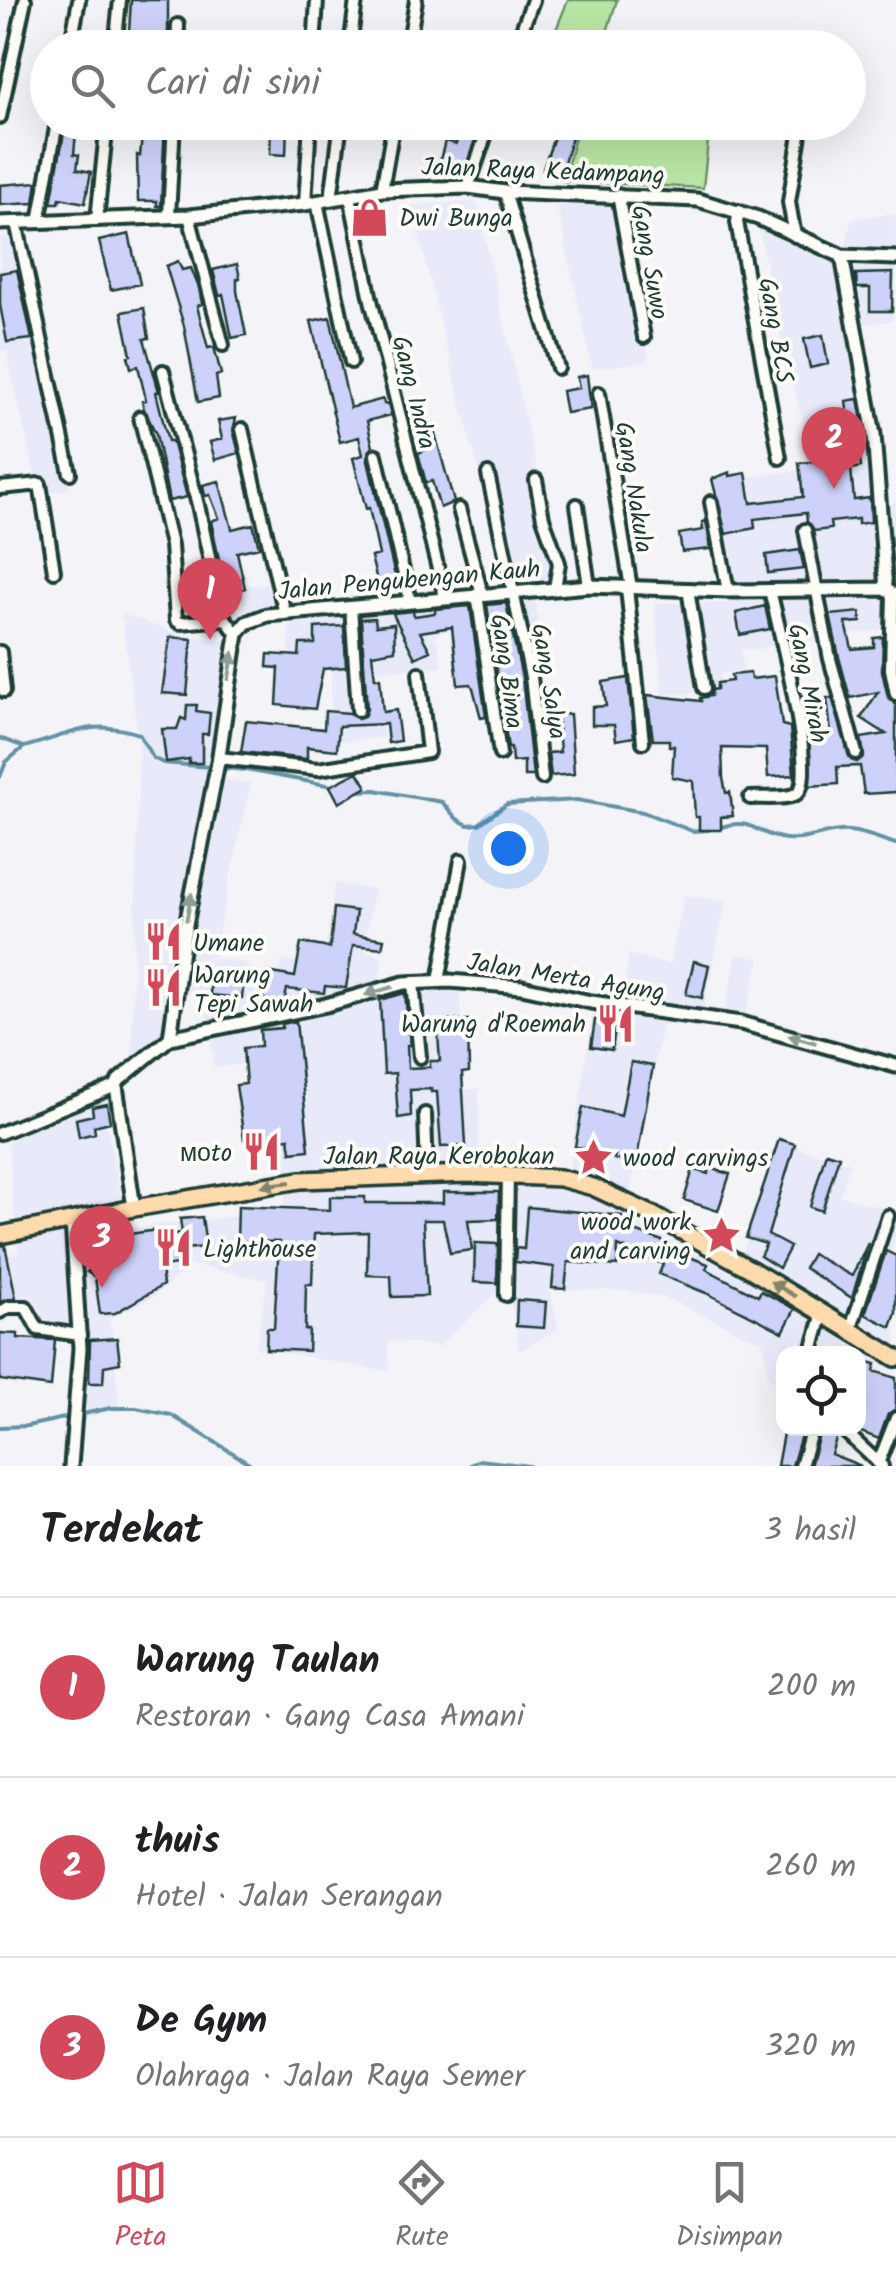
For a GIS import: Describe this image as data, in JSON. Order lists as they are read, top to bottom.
{
  "streets": {
    "main road": ["Jalan Raya Kerobokan"],
    "street": [
      "Jalan Raya Kedampang",
      "Gang Suwo",
      "Gang BCS",
      "Gang Indra",
      "Gang Nakula",
      "Jalan Pengubengan Kauh",
      "Gang Bima",
      "Gang Salya",
      "Gang Mirah",
      "Jalan Merta Agung"
    ]
  },
  "crossings": [
    ["Jalan Raya Kedampang", "Gang Suwo"],
    ["Jalan Raya Kedampang", "Gang BCS"],
    ["Jalan Raya Kedampang", "Gang Indra"],
    ["Gang Indra", "Jalan Pengubengan Kauh"],
    ["Gang Nakula", "Jalan Pengubengan Kauh"],
    ["Jalan Pengubengan Kauh", "Gang Bima"],
    ["Jalan Pengubengan Kauh", "Gang Salya"],
    ["Jalan Pengubengan Kauh", "Gang Mirah"]
  ],
  "one_way": ["Jalan Merta Agung", "Jalan Raya Kerobokan"],
  "places": {
    "shop": ["Dwi Bunga"],
    "restaurant": [
      "Umane",
      "Warung Tepi Sawah",
      "Warung d'Roemah",
      "моto",
      "Lighthouse"
    ],
    "place": ["wood carvings", "wood work and carving"]
  },
  "page": {
    "search": "Cari di sini",
    "pins": ["2", "1", "3"],
    "heading": ["Terdekat", "3 hasil"],
    "list": [
      {
        "mark": "1",
        "name": "Warung Taulan",
        "note": "Restoran · Gang Casa Amani",
        "value": "200 m"
      },
      {
        "mark": "2",
        "name": "thuis",
        "note": "Hotel · Jalan Serangan",
        "value": "260 m"
      },
      {
        "mark": "3",
        "name": "De Gym",
        "note": "Olahraga · Jalan Raya Semer",
        "value": "320 m"
      }
    ],
    "nav": ["Peta", "Rute", "Disimpan"]
  }
}
